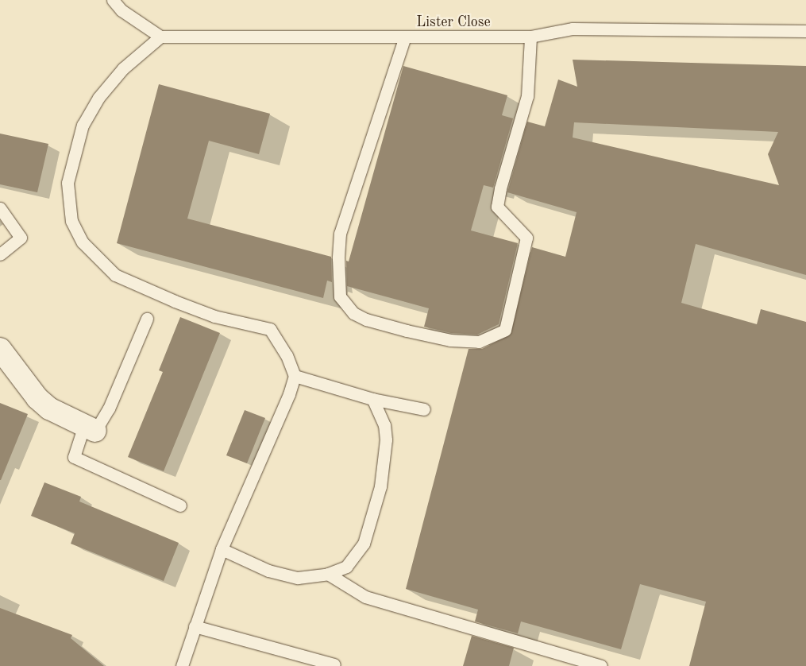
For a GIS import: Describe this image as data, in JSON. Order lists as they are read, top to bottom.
{
  "streets": {
    "lane": ["Lister Close"]
  }
}
